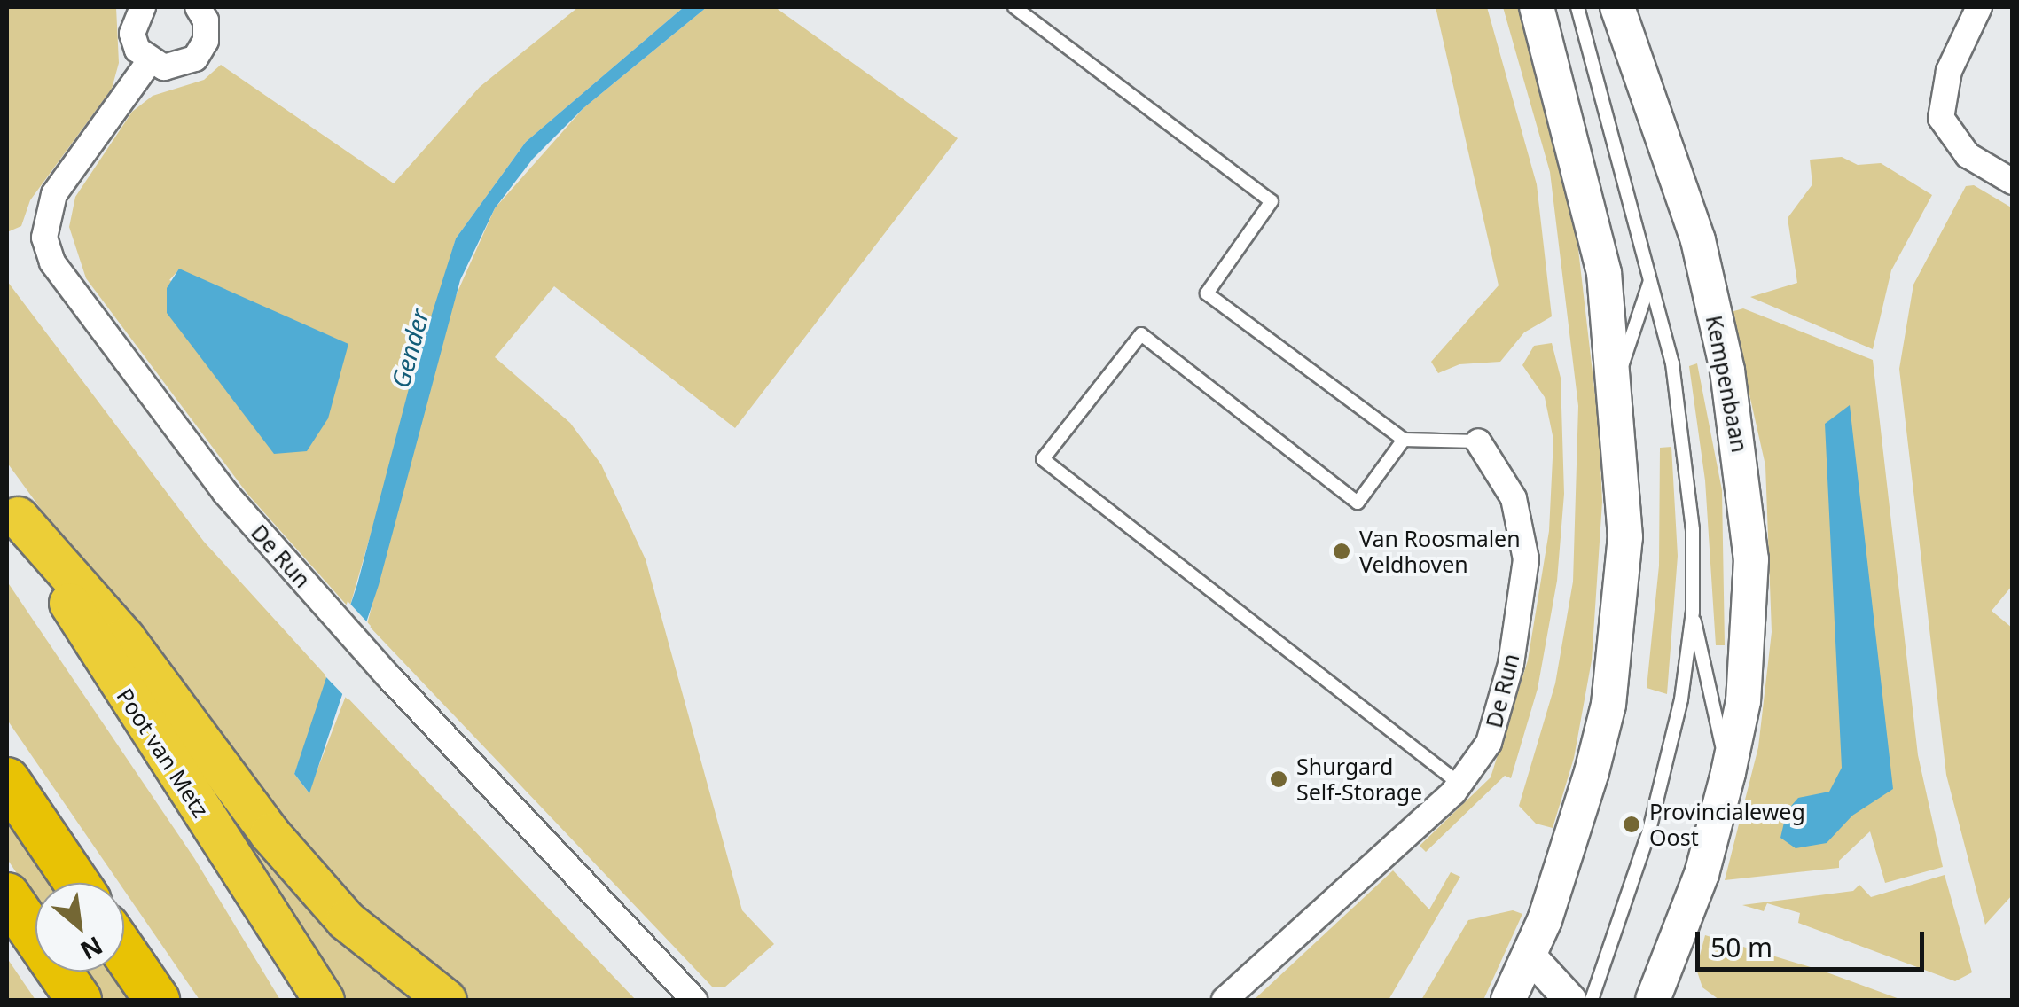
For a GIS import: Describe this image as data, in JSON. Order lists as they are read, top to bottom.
{
  "streets": {
    "highway": ["Poot van Metz"],
    "main road": ["Kempenbaan"],
    "street": ["De Run"]
  },
  "water": ["Gender"],
  "places": ["Van Roosmalen Veldhoven", "Shurgard Self-Storage", "Provincialeweg Oost"],
  "scale_bar": "50 m",
  "north": "bottom right"
}
